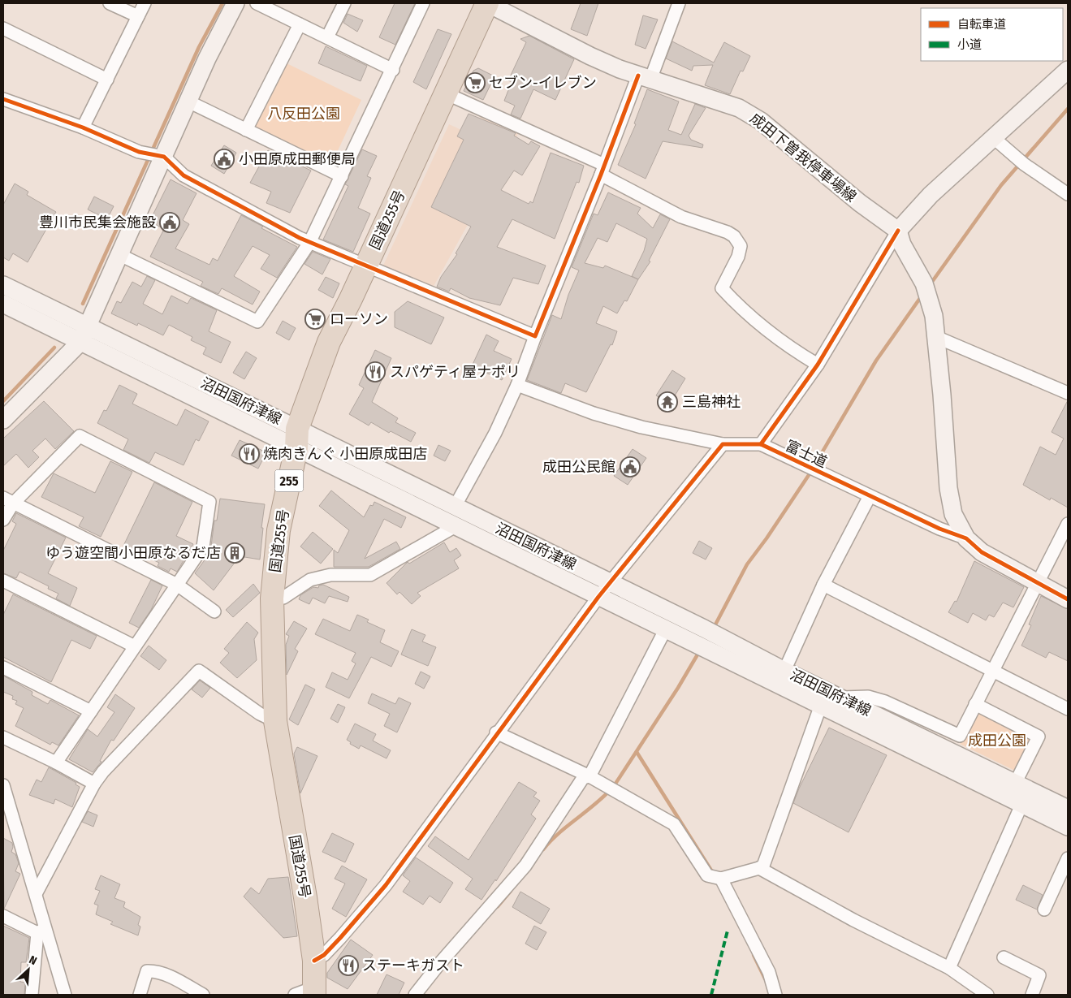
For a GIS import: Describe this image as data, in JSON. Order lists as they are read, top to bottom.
{
  "streets": {
    "highway": ["国道255号", "255"],
    "main road": ["成田下曽我停車場線", "沼田国府津線", "富士道"]
  },
  "crossings": [
    ["成田下曽我停車場線", "国道255号"],
    ["成田下曽我停車場線", "富士道"],
    ["国道255号", "沼田国府津線"]
  ],
  "parks": ["八反田公園", "成田公園"],
  "places": {
    "supermarket": ["セブン-イレブン", "ローソン"],
    "public building": ["小田原成田郵便局", "豊川市民集会施設", "成田公民館"],
    "restaurant": ["スパゲティ屋ナポリ", "焼肉きんぐ 小田原成田店", "ステーキガスト"],
    "temple": ["三島神社"],
    "building": ["ゆう遊空間小田原なるだ店"]
  },
  "legend": ["自転車道", "小道"],
  "north": "top right"
}
